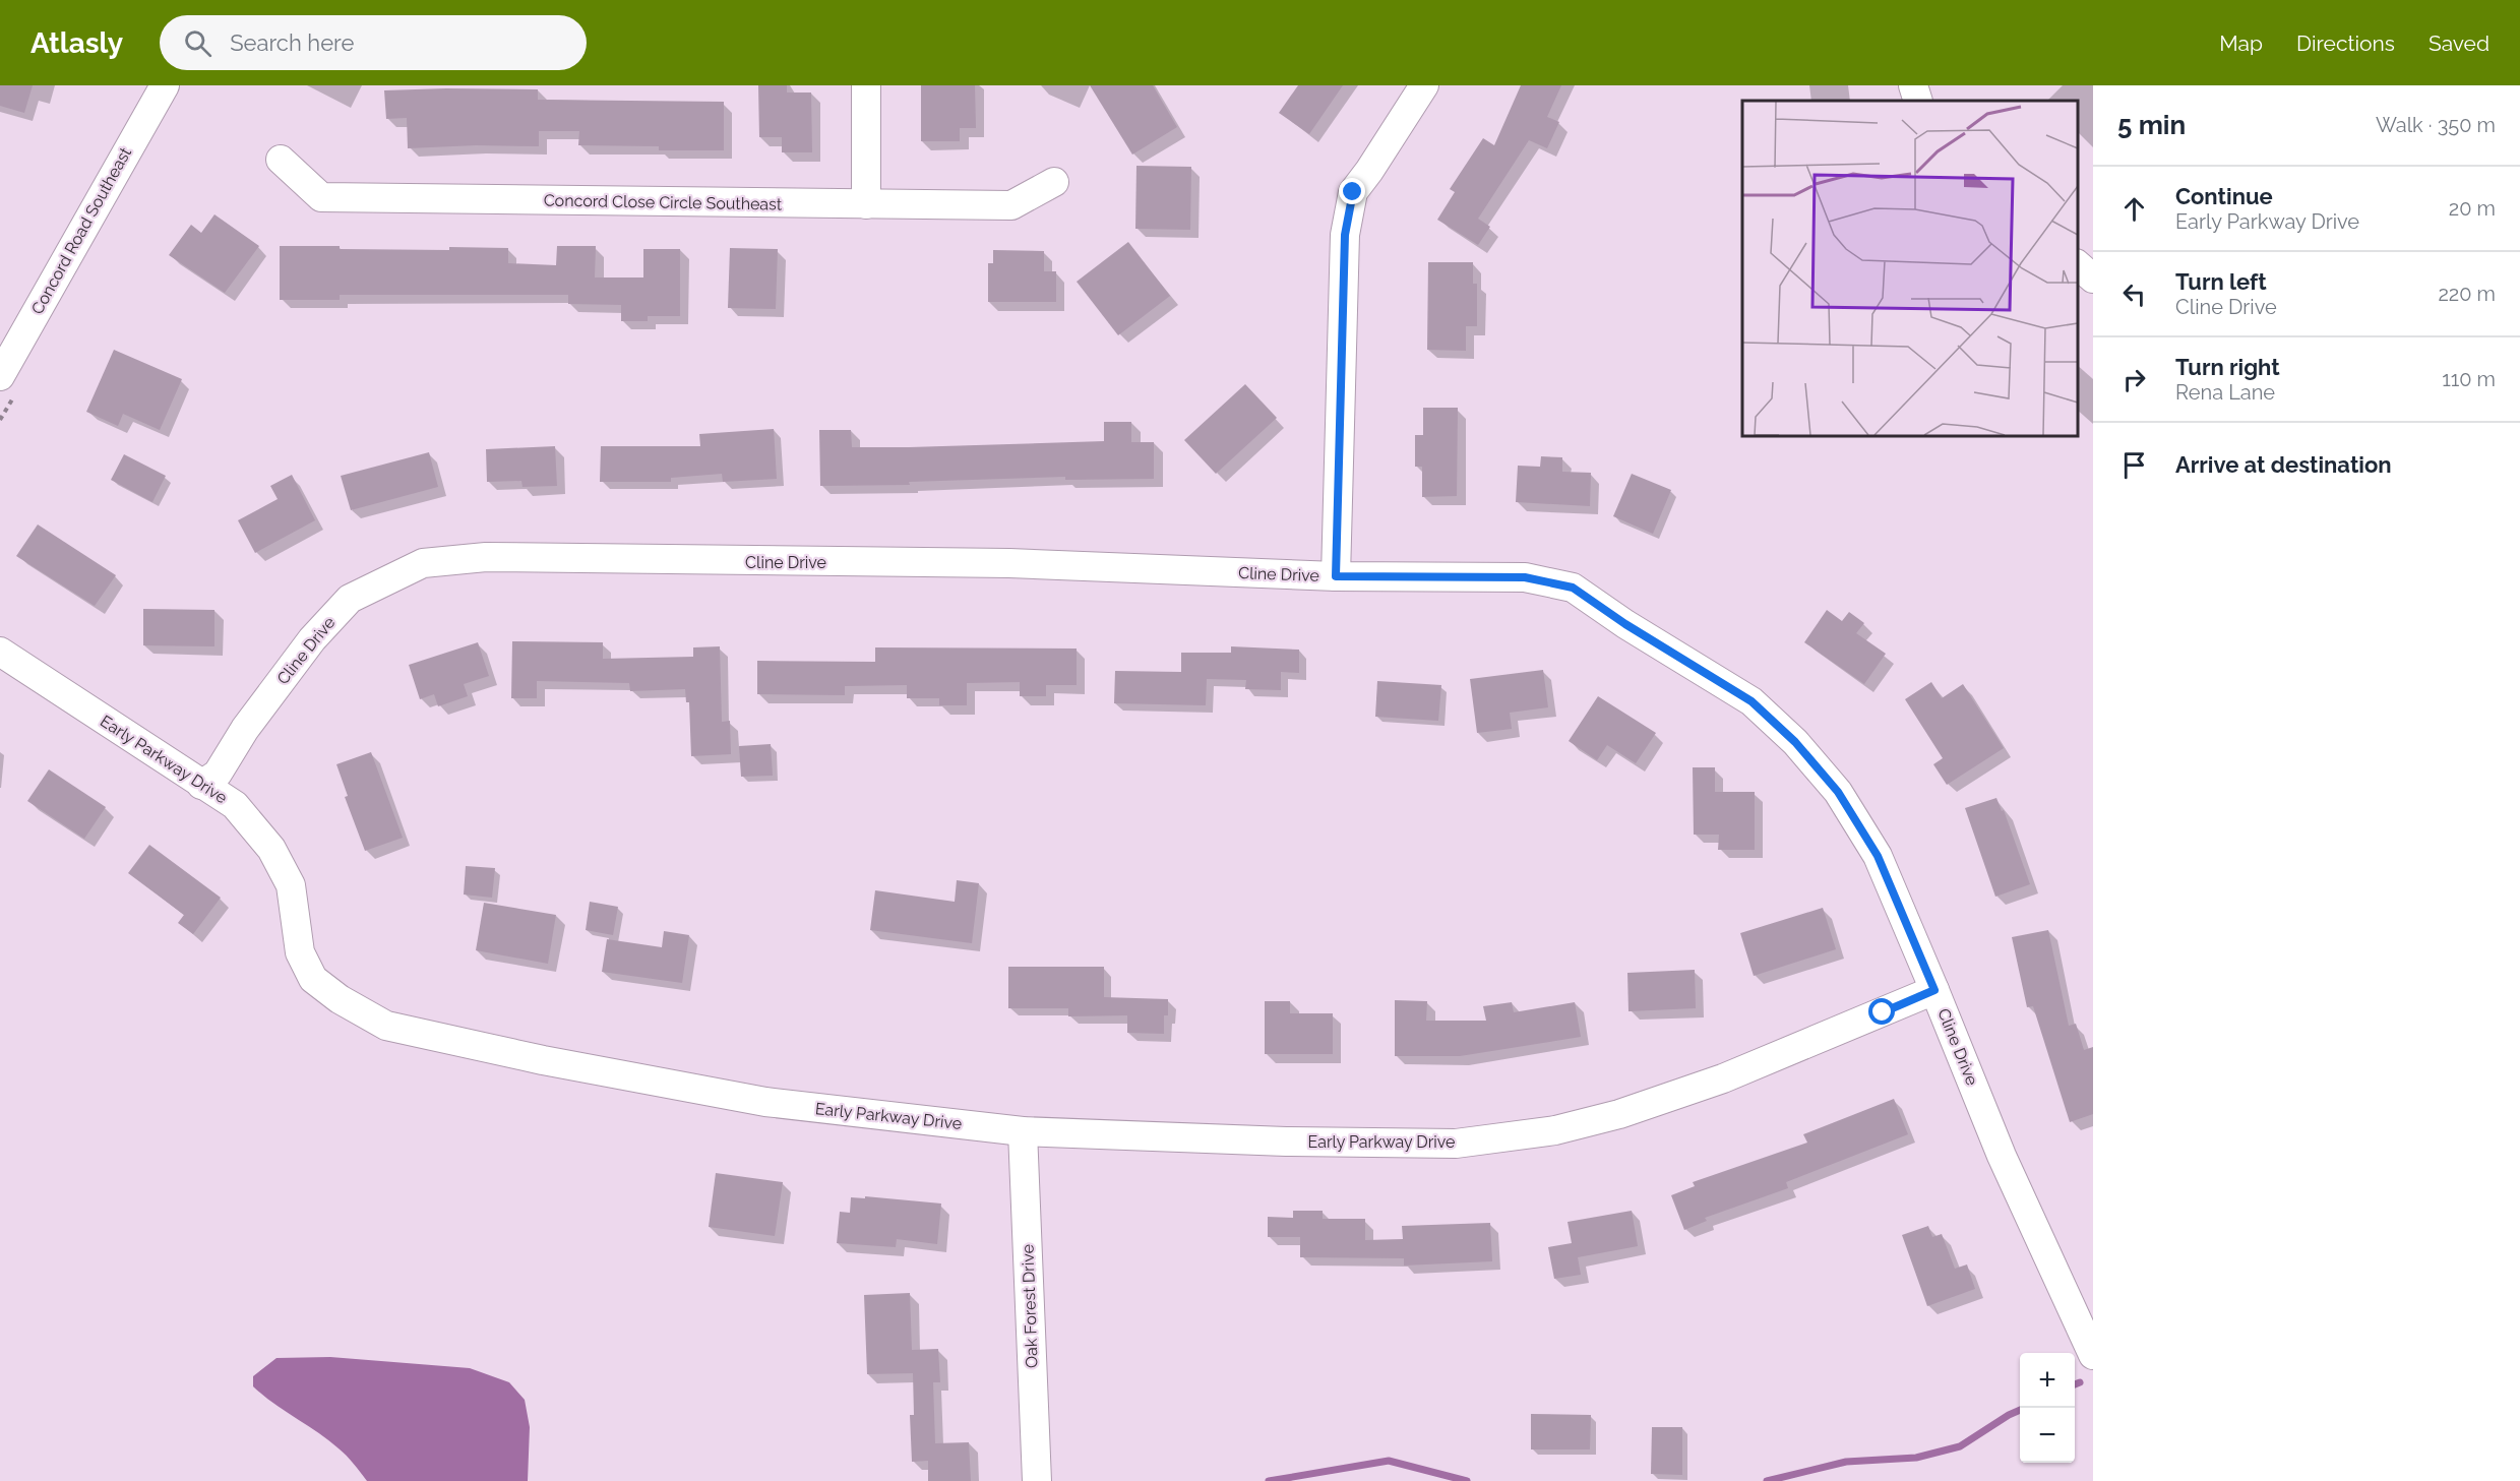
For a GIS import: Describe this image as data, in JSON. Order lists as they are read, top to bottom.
{
  "streets": {
    "street": [
      "Concord Close Circle Southeast",
      "Concord Road Southeast",
      "Cline Drive",
      "Early Parkway Drive",
      "Oak Forest Drive"
    ]
  },
  "crossings": [
    ["Cline Drive", "Early Parkway Drive"],
    ["Early Parkway Drive", "Oak Forest Drive"]
  ],
  "page": {
    "header": "Atlasly",
    "search": "Search here",
    "nav": ["Map", "Directions", "Saved"],
    "heading": ["5 min", "Walk · 350 m"],
    "list": [
      ["Continue", "Early Parkway Drive", "20 m"],
      ["Turn left", "Cline Drive", "220 m"],
      ["Turn right", "Rena Lane", "110 m"],
      "Arrive at destination"
    ],
    "map_buttons": ["+", "−"]
  }
}
